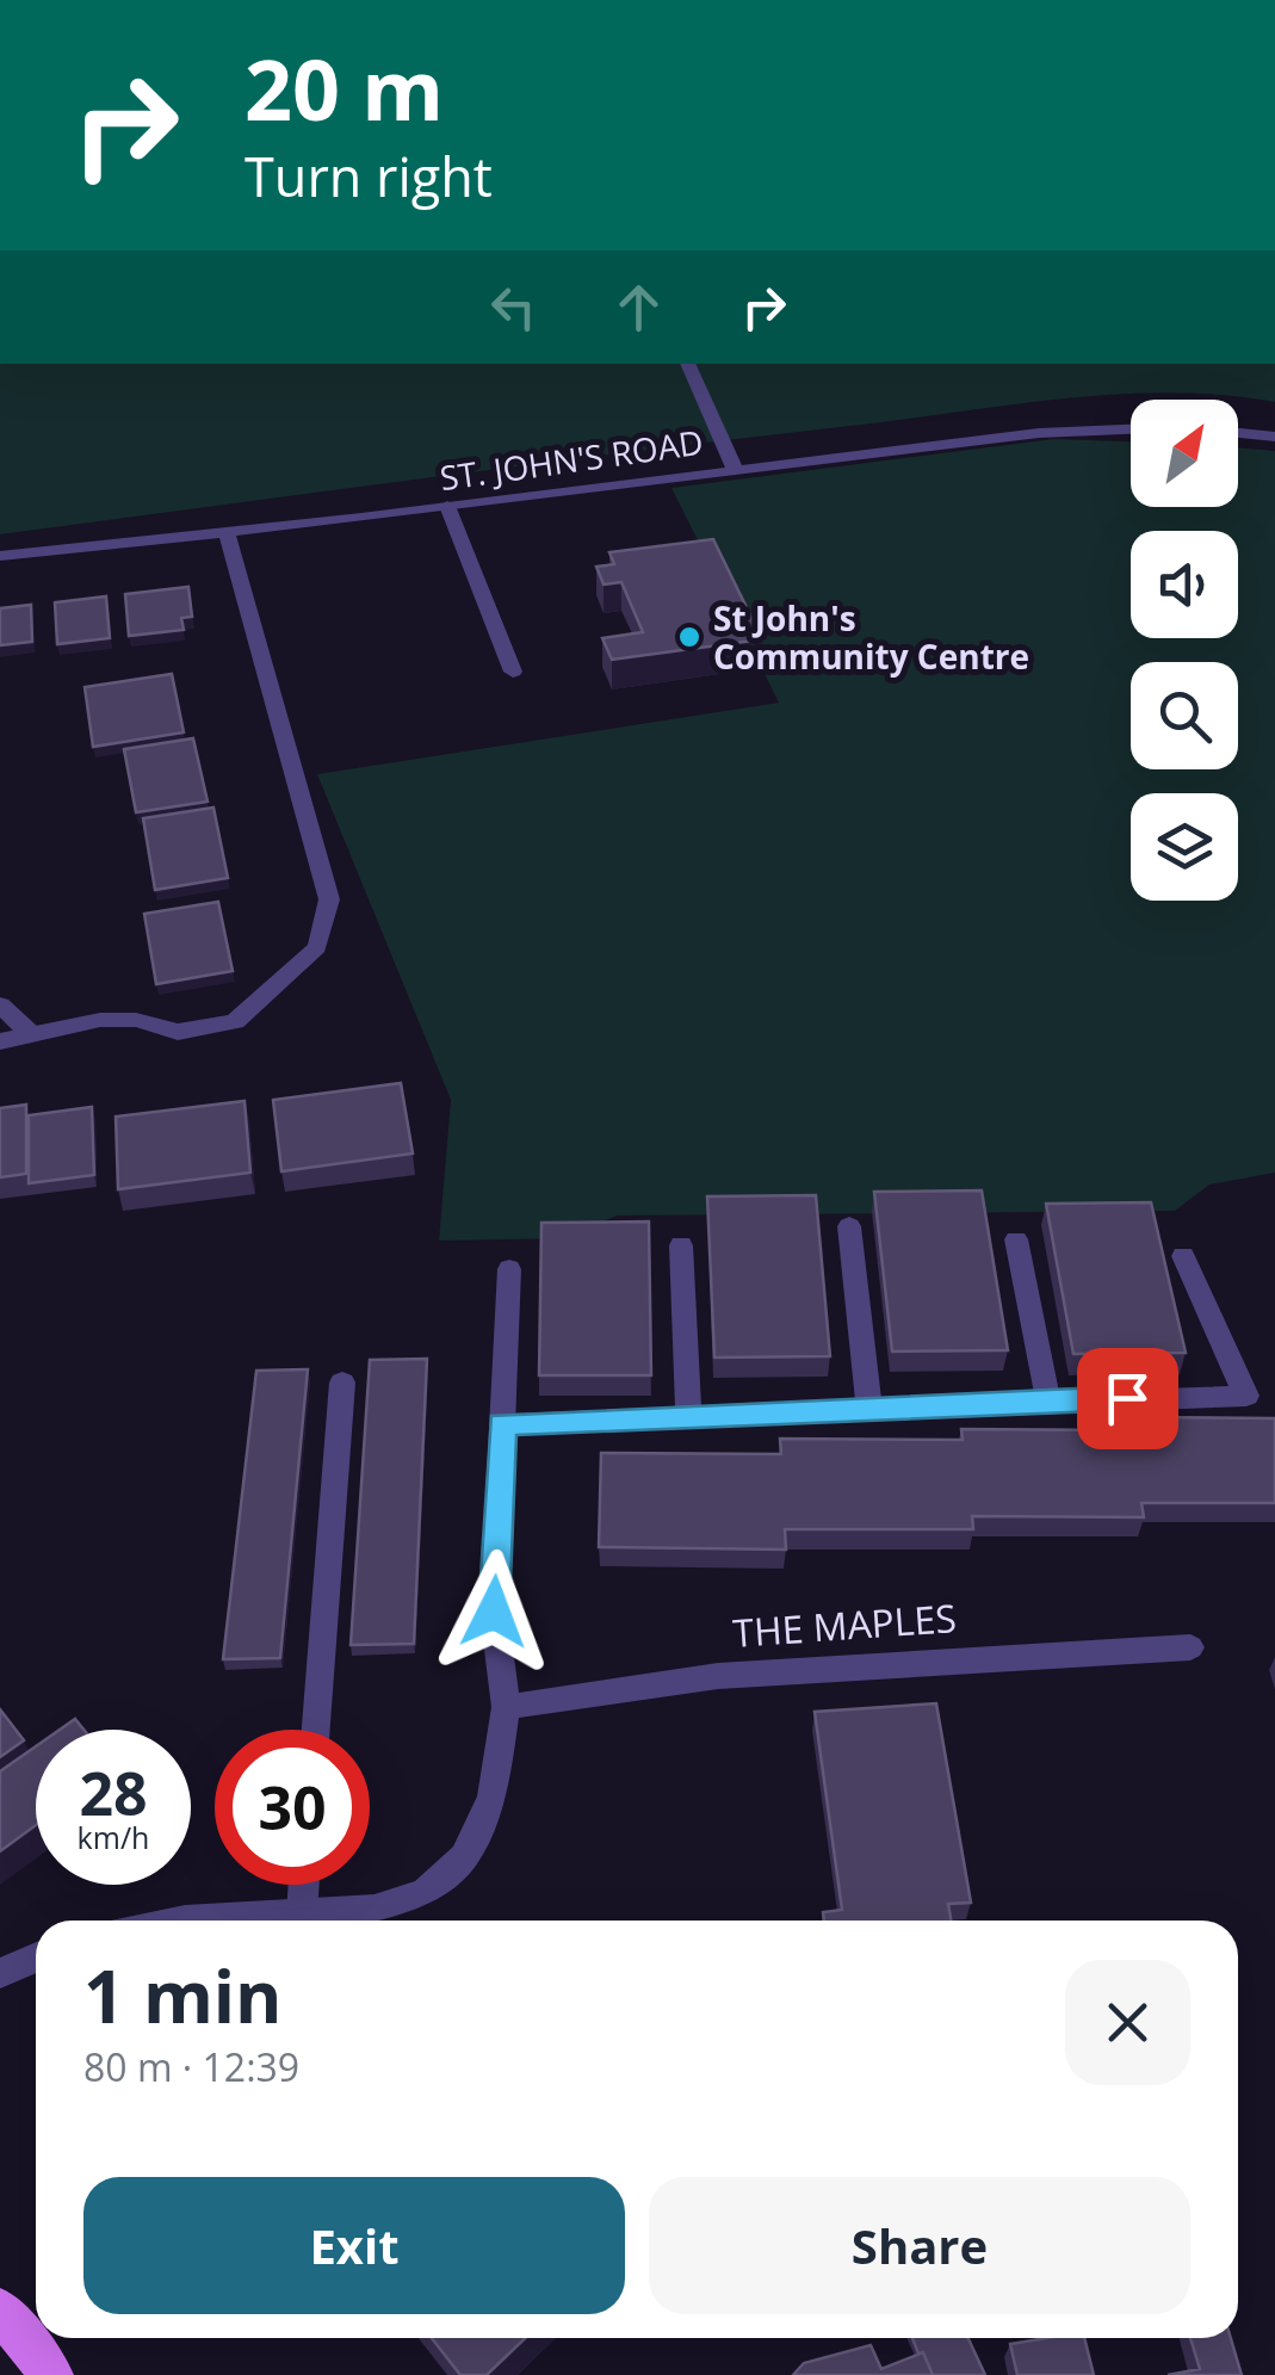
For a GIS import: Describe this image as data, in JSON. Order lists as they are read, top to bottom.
{
  "streets": {
    "street": ["ST. JOHN'S ROAD", "THE MAPLES"]
  },
  "places": ["St John's Community Centre"],
  "north": "top right",
  "page": {
    "turn": ["20 m", "Turn right"],
    "speed": "28 km/h",
    "limit": "30",
    "heading": ["1 min", "80 m · 12:39"],
    "buttons": ["Exit", "Share"]
  }
}
